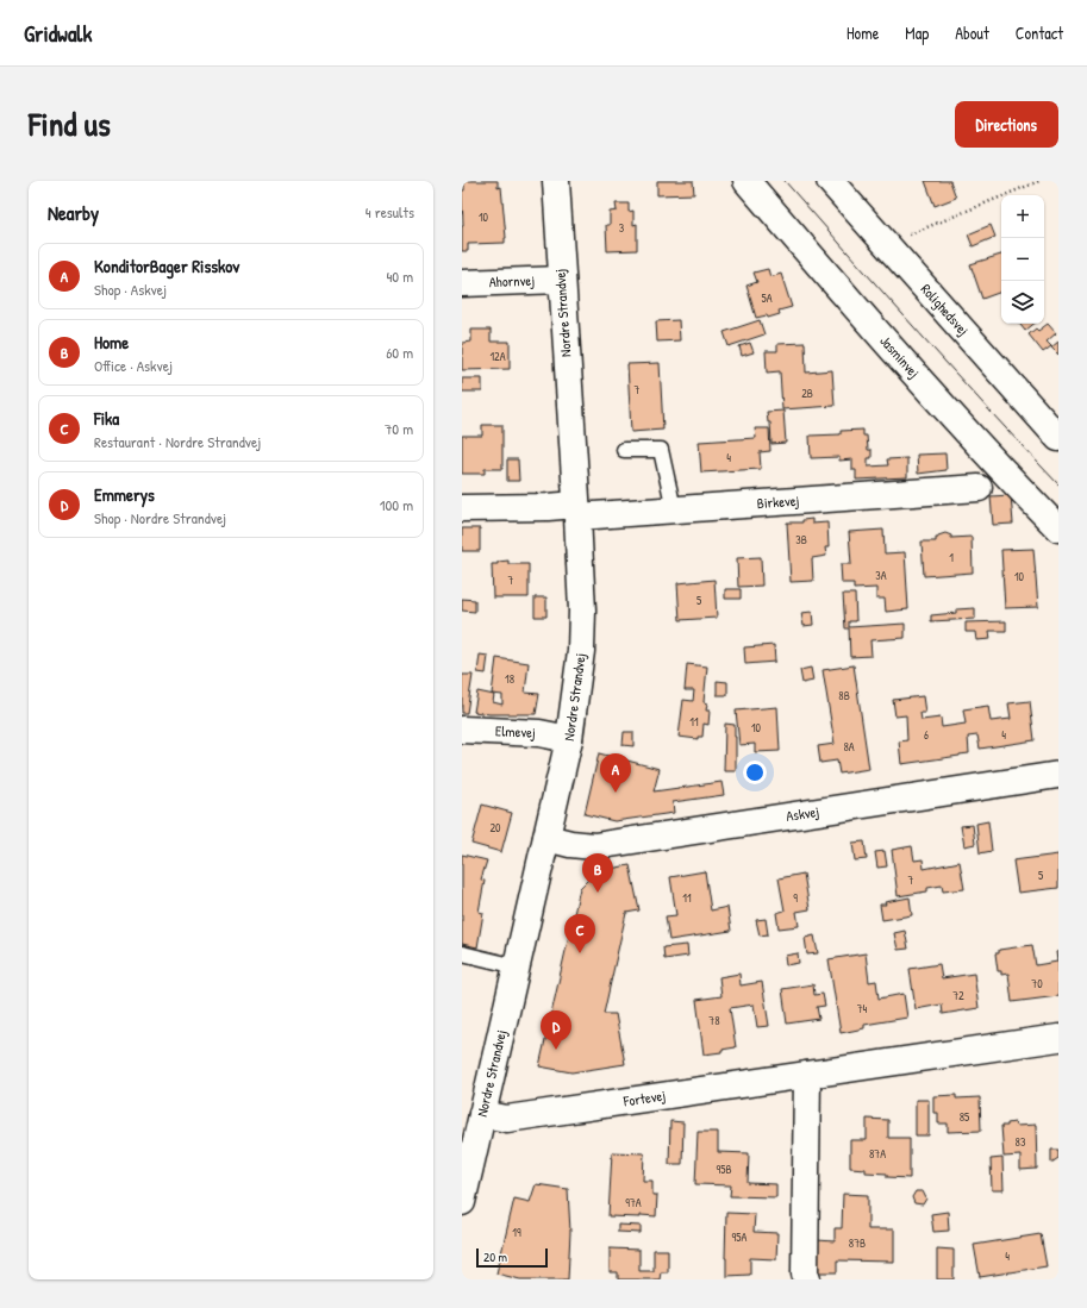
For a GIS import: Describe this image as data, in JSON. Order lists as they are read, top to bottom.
{
  "streets": {
    "street": [
      "Ahornvej",
      "Rolighedsvej",
      "Nordre Strandvej",
      "Jasminvej",
      "Birkevej",
      "Elmevej",
      "Askvej",
      "Fortevej"
    ]
  },
  "crossings": [
    ["Ahornvej", "Nordre Strandvej"],
    ["Nordre Strandvej", "Birkevej"],
    ["Nordre Strandvej", "Elmevej"],
    ["Nordre Strandvej", "Askvej"],
    ["Nordre Strandvej", "Fortevej"]
  ],
  "house_numbers": [
    "10",
    "3",
    "5A",
    "12A",
    "7",
    "2B",
    "4",
    "3B",
    "1",
    "3A",
    "10",
    "7",
    "5",
    "18",
    "8B",
    "11",
    "10",
    "6",
    "4",
    "8A",
    "20",
    "5",
    "7",
    "11",
    "9",
    "70",
    "72",
    "74",
    "78",
    "85",
    "83",
    "87A",
    "95B",
    "97A",
    "19",
    "95A",
    "87B",
    "4"
  ],
  "scale_bar": "20 m",
  "page": {
    "header": "Gridwalk",
    "nav": [
      "Home",
      "Map",
      "About",
      "Contact"
    ],
    "title": "Find us",
    "buttons": "Directions",
    "heading": ["Nearby", "4 results"],
    "map_buttons": ["+", "−"],
    "list": [
      {
        "mark": "A",
        "name": "KonditorBager Risskov",
        "note": "Shop · Askvej",
        "value": "40 m"
      },
      {
        "mark": "B",
        "name": "Home",
        "note": "Office · Askvej",
        "value": "60 m"
      },
      {
        "mark": "C",
        "name": "Fika",
        "note": "Restaurant · Nordre Strandvej",
        "value": "70 m"
      },
      {
        "mark": "D",
        "name": "Emmerys",
        "note": "Shop · Nordre Strandvej",
        "value": "100 m"
      }
    ],
    "pins": [
      "A",
      "B",
      "C",
      "D"
    ],
    "scale": "20 m"
  }
}
